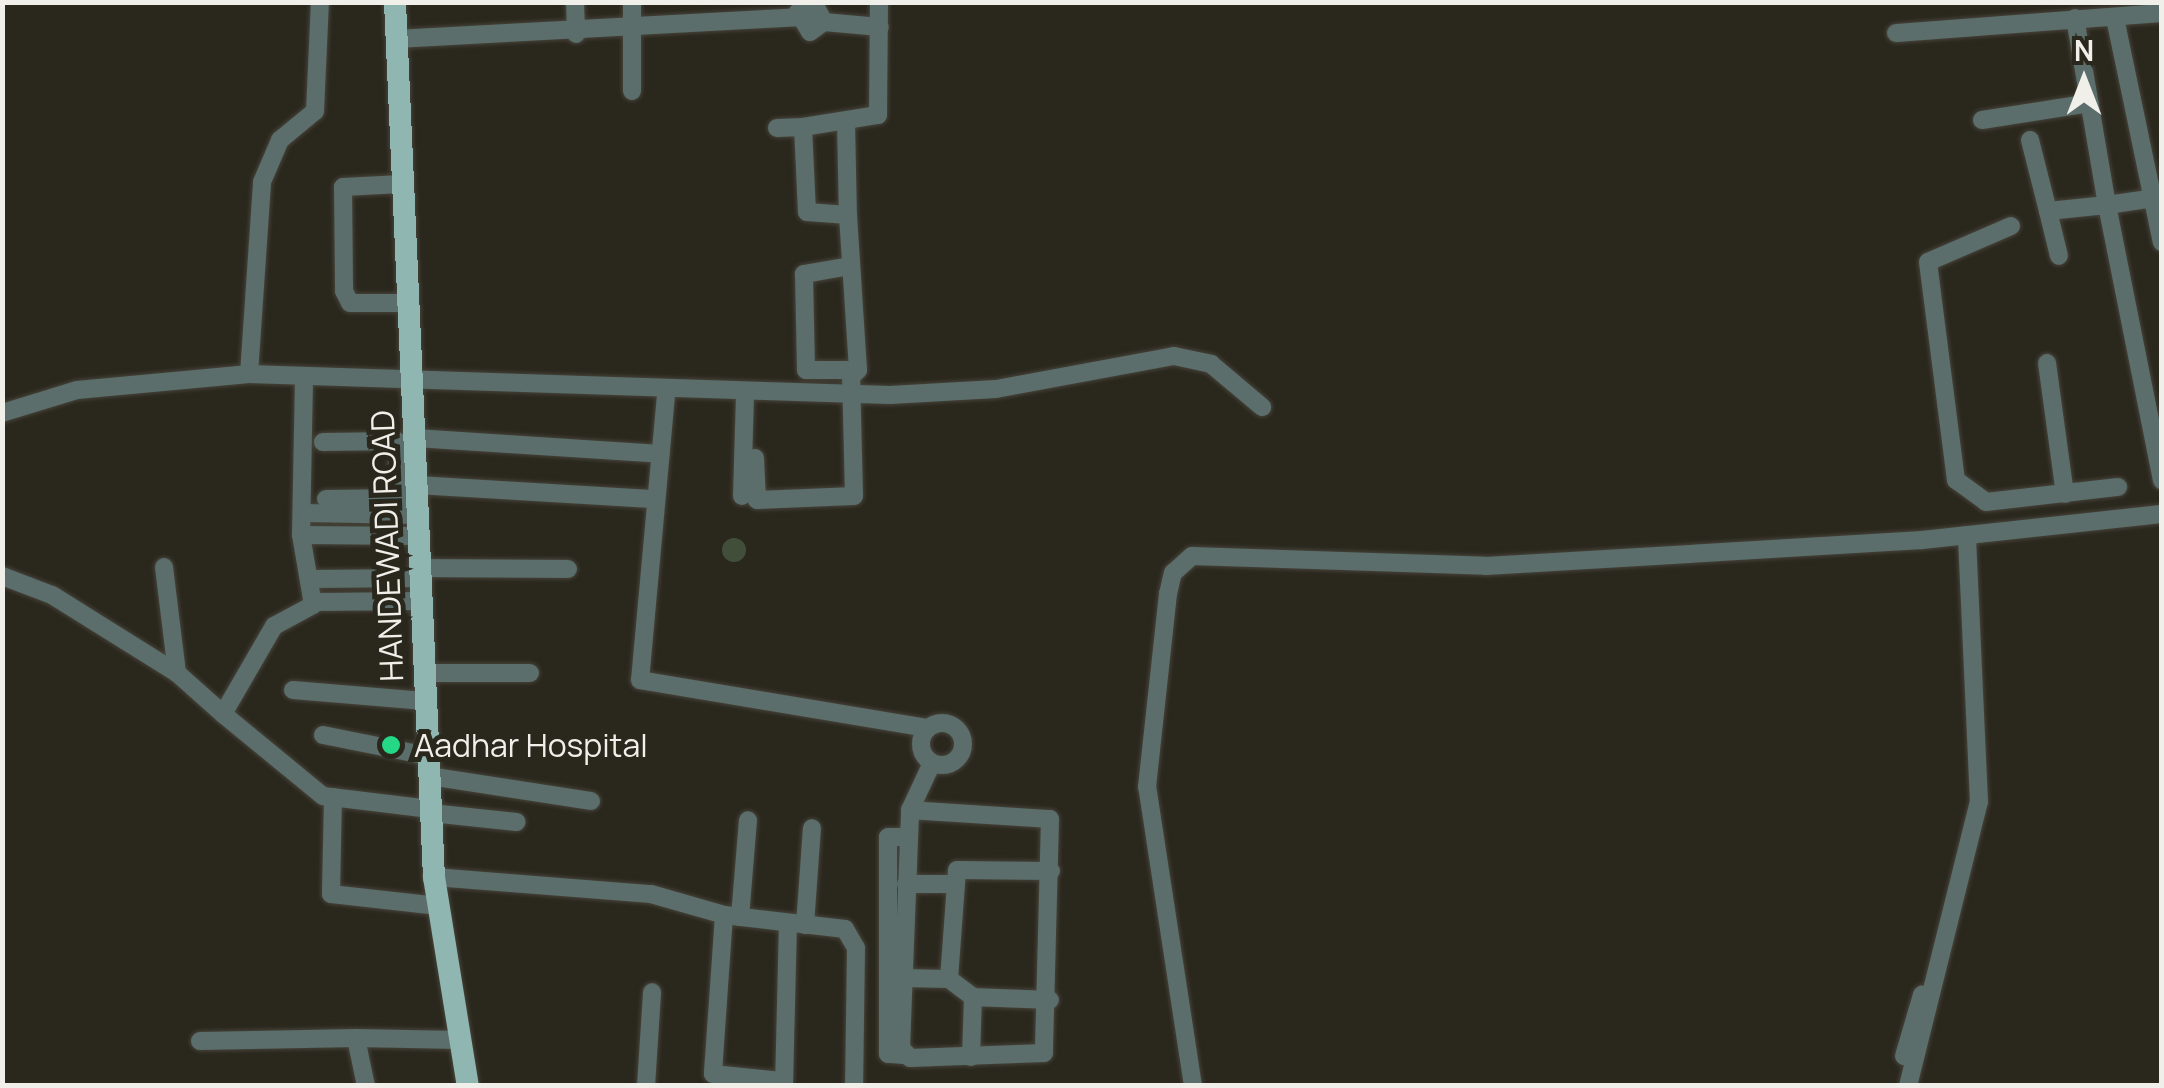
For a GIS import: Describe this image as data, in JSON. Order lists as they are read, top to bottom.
{
  "streets": {
    "main road": ["HANDEWADI ROAD"]
  },
  "places": ["Aadhar Hospital"],
  "north": "top"
}
